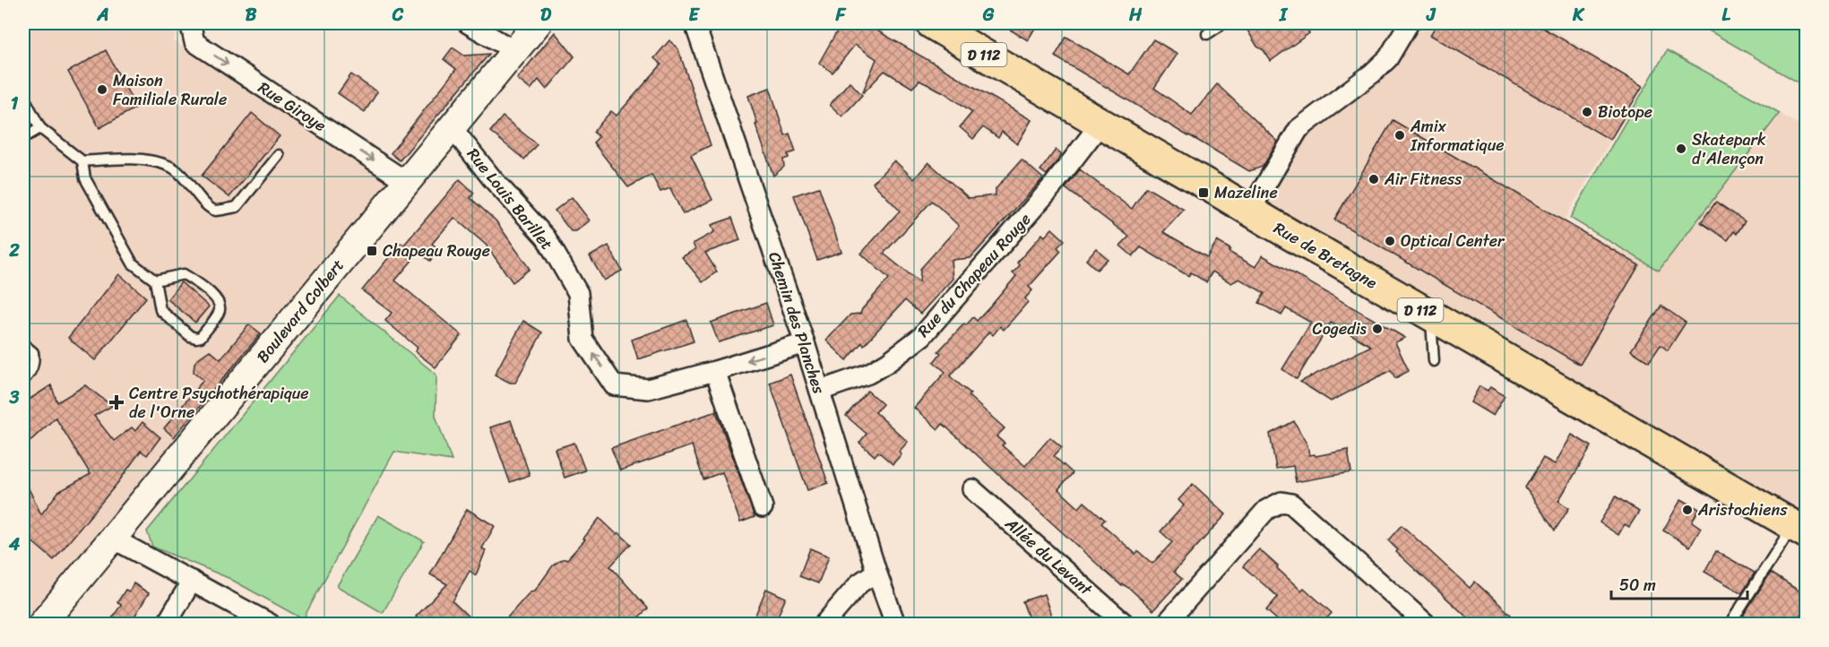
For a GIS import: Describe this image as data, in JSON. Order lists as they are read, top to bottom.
{
  "streets": {
    "main road": ["D 112", "Rue de Bretagne", "Boulevard Colbert"],
    "street": [
      "Rue Giroye",
      "Rue Louis Barillet",
      "Rue du Chapeau Rouge",
      "Chemin des Planches",
      "Allée du Levant"
    ]
  },
  "crossings": [
    ["Rue Giroye", "Boulevard Colbert"],
    ["Rue Louis Barillet", "Boulevard Colbert"],
    ["Rue Louis Barillet", "Chemin des Planches"],
    ["Rue de Bretagne", "Rue du Chapeau Rouge"],
    ["Rue du Chapeau Rouge", "Chemin des Planches"]
  ],
  "one_way": ["Rue Giroye", "Rue Louis Barillet"],
  "places": {
    "other": [
      "Maison Familiale Rurale",
      "Biotope",
      "Amix Informatique",
      "Skatepark d'Alençon",
      "Air Fitness",
      "Optical Center",
      "Cogedis",
      "Aristochiens"
    ],
    "transit": ["Mazeline", "Chapeau Rouge"],
    "health": ["Centre Psychothérapique de l'Orne"]
  },
  "scale_bar": "50 m",
  "grid": {
    "columns": [
      "A",
      "B",
      "C",
      "D",
      "E",
      "F",
      "G",
      "H",
      "I",
      "J",
      "K",
      "L"
    ],
    "rows": [
      "1",
      "2",
      "3",
      "4"
    ]
  }
}
